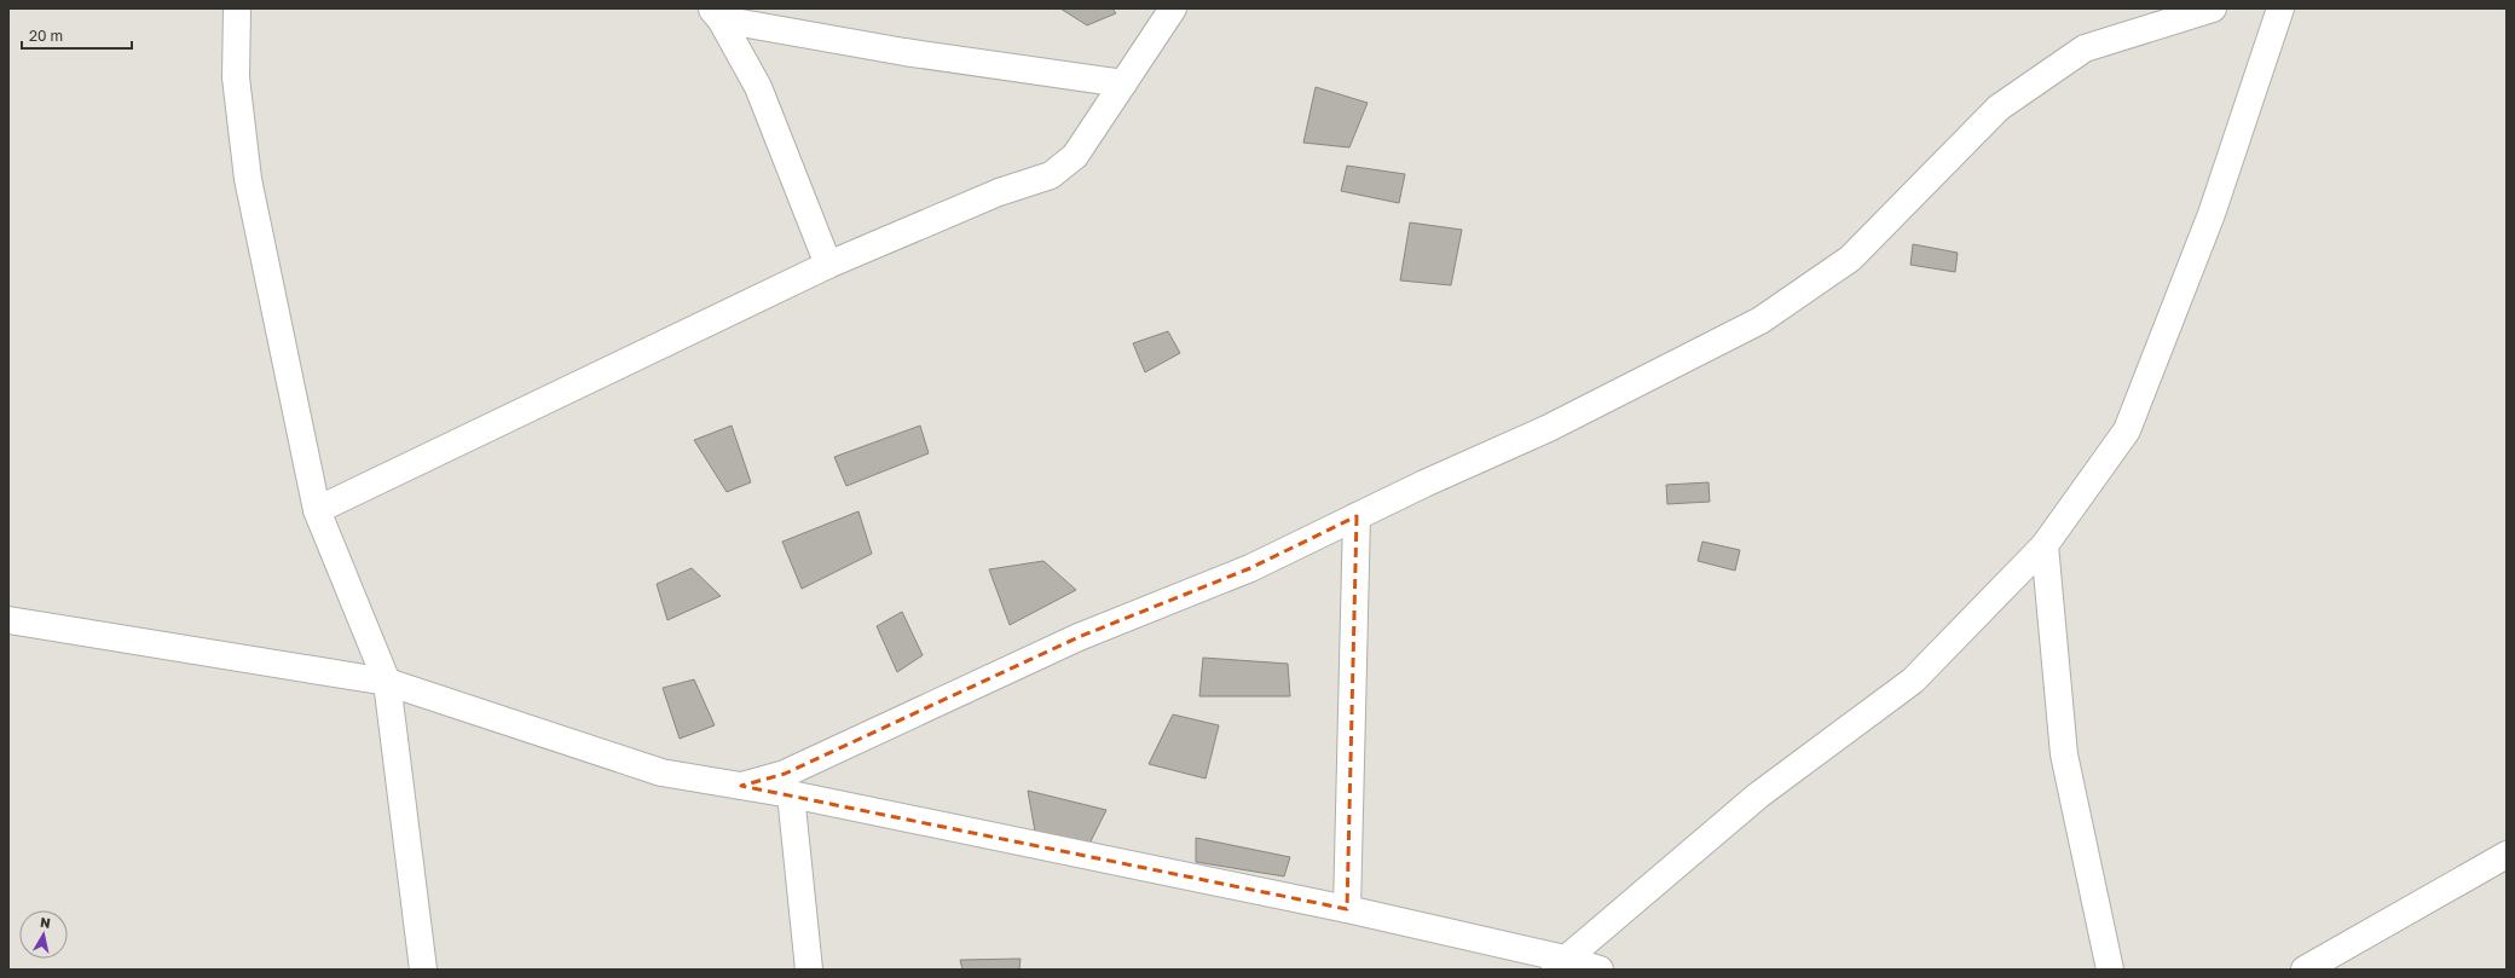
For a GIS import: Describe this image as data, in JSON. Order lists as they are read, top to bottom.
{
  "scale_bar": "20 m",
  "north": "top"
}
